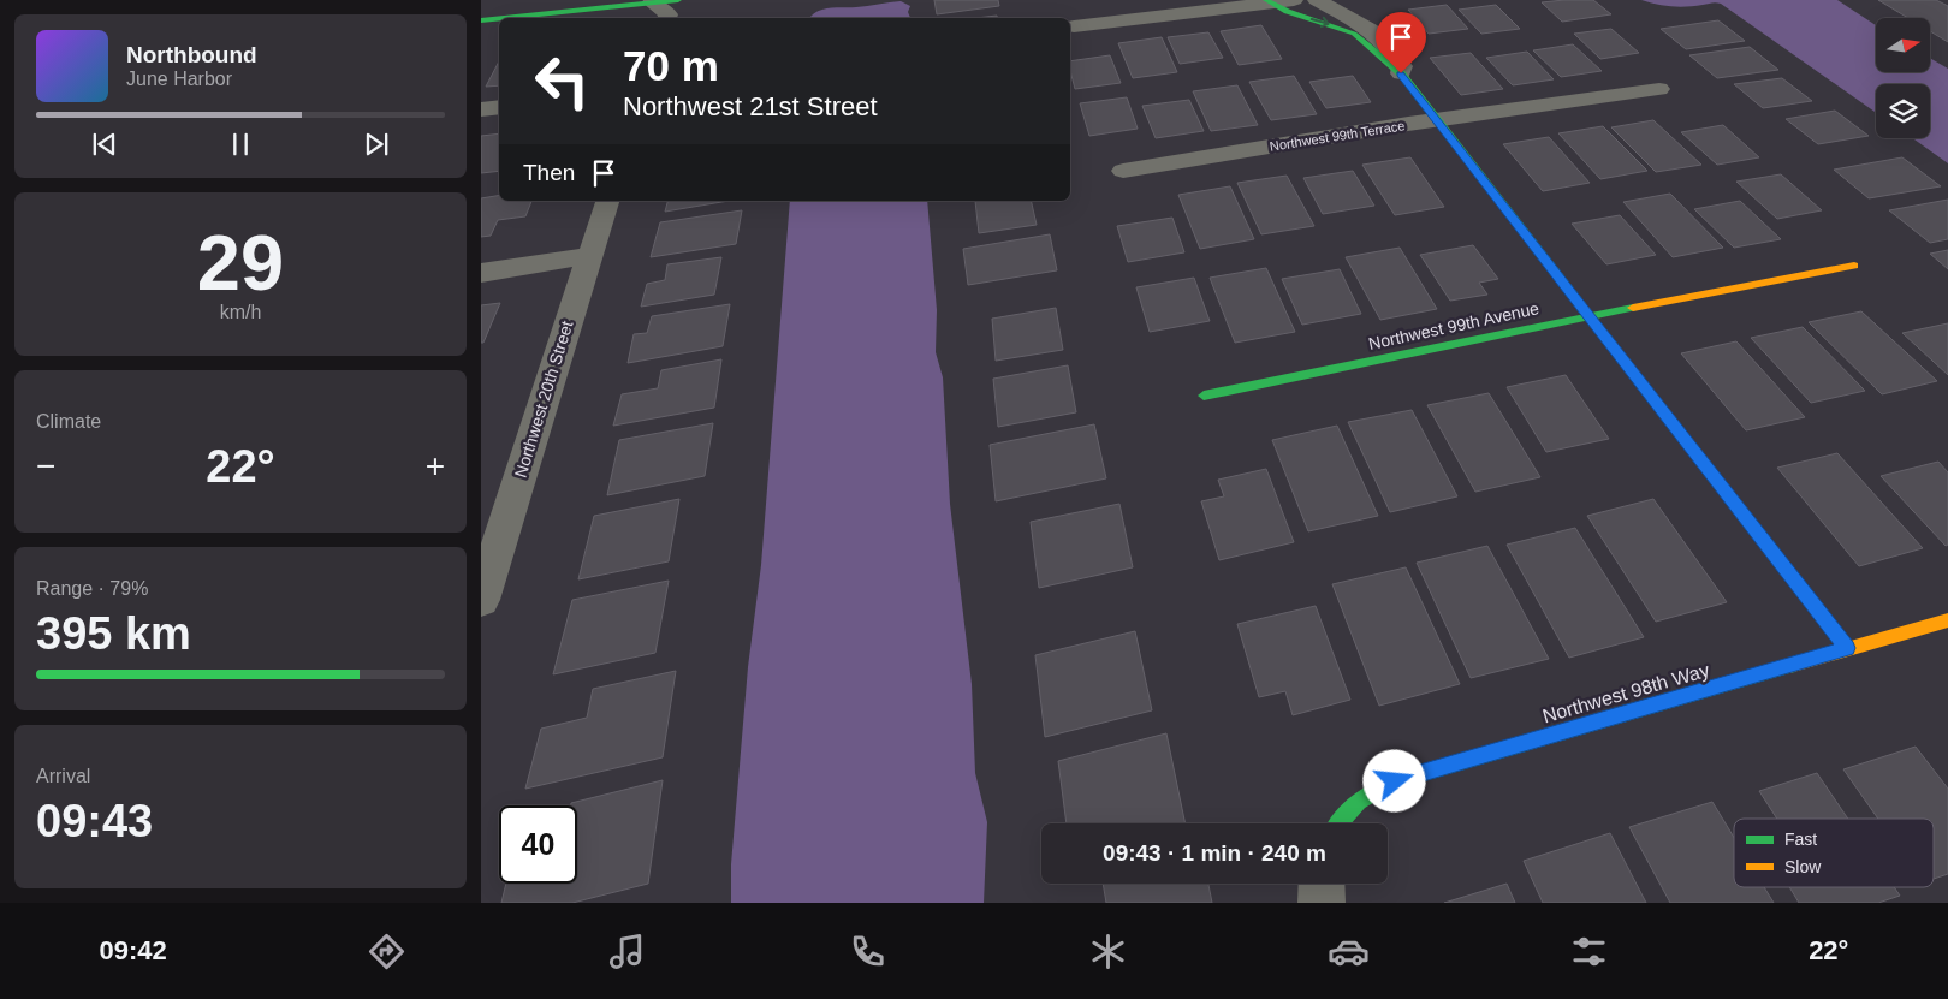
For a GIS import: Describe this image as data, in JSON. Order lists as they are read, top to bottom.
{
  "streets": {
    "street": [
      "Northwest 99th Terrace",
      "Northwest 99th Avenue",
      "Northwest 20th Street",
      "Northwest 98th Way"
    ]
  },
  "legend": ["Fast", "Slow"],
  "north": "right",
  "page": {
    "turn": ["70 m", "Northwest 21st Street"],
    "song": ["Northbound", "June Harbor"],
    "then": "Then",
    "tile": [
      ["29", "km/h"],
      "Climate",
      ["Range · 79%", "395 km"],
      ["Arrival", "09:43"]
    ],
    "heat": ["−", "22°", "+"],
    "limit": "40",
    "trip": "09:43 · 1 min · 240 m",
    "tabs": ["09:42", "22°"]
  }
}
